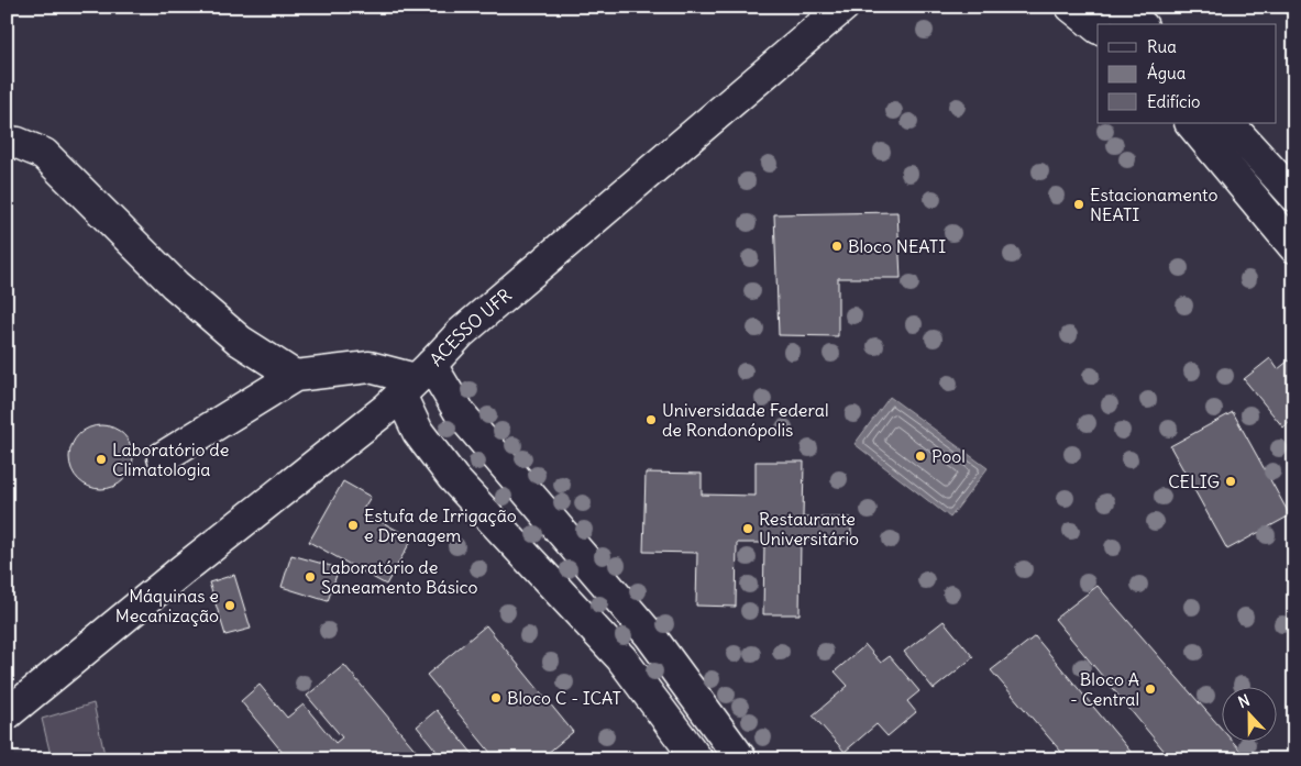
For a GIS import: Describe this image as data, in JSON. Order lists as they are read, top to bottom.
{
  "streets": {
    "street": ["ACESSO UFR"]
  },
  "places": [
    "Estacionamento NEATI",
    "Bloco NEATI",
    "Universidade Federal de Rondonópolis",
    "Pool",
    "Laboratório de Climatologia",
    "CELIG",
    "Estufa de Irrigação e Drenagem",
    "Restaurante Universitário",
    "Laboratório de Saneamento Básico",
    "Máquinas e Mecanização",
    "Bloco A - Central",
    "Bloco C - ICAT"
  ],
  "legend": ["Rua", "Água", "Edifício"],
  "north": "top"
}
